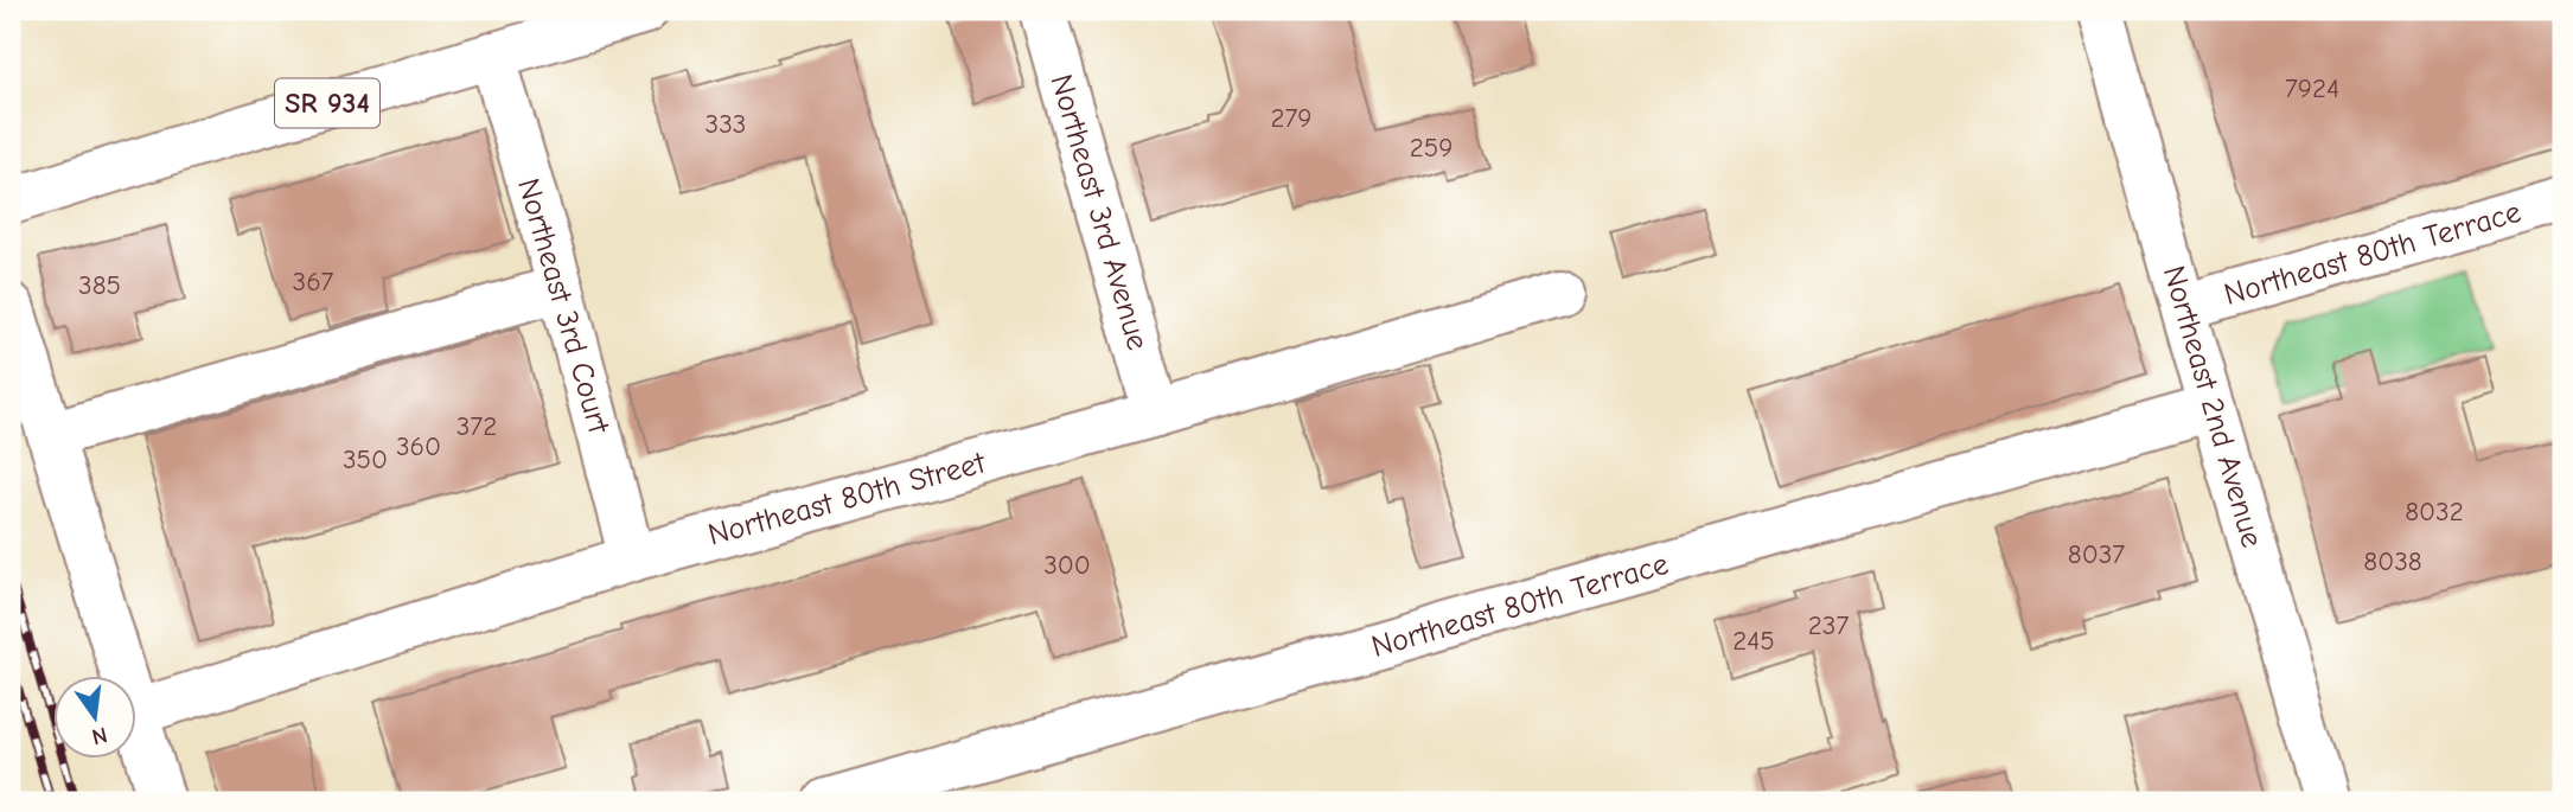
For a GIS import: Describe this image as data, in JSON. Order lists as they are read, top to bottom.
{
  "streets": {
    "street": [
      "SR 934",
      "Northeast 3rd Avenue",
      "Northeast 80th Terrace",
      "Northeast 3rd Court",
      "Northeast 2nd Avenue",
      "Northeast 80th Street"
    ]
  },
  "crossings": [
    ["SR 934", "Northeast 3rd Court"],
    ["Northeast 3rd Avenue", "Northeast 80th Street"],
    ["Northeast 80th Terrace", "Northeast 2nd Avenue"],
    ["Northeast 3rd Court", "Northeast 80th Street"]
  ],
  "house_numbers": [
    "7924",
    "279",
    "333",
    "259",
    "367",
    "385",
    "372",
    "360",
    "350",
    "8032",
    "8037",
    "8038",
    "300",
    "237",
    "245"
  ],
  "north": "bottom"
}
